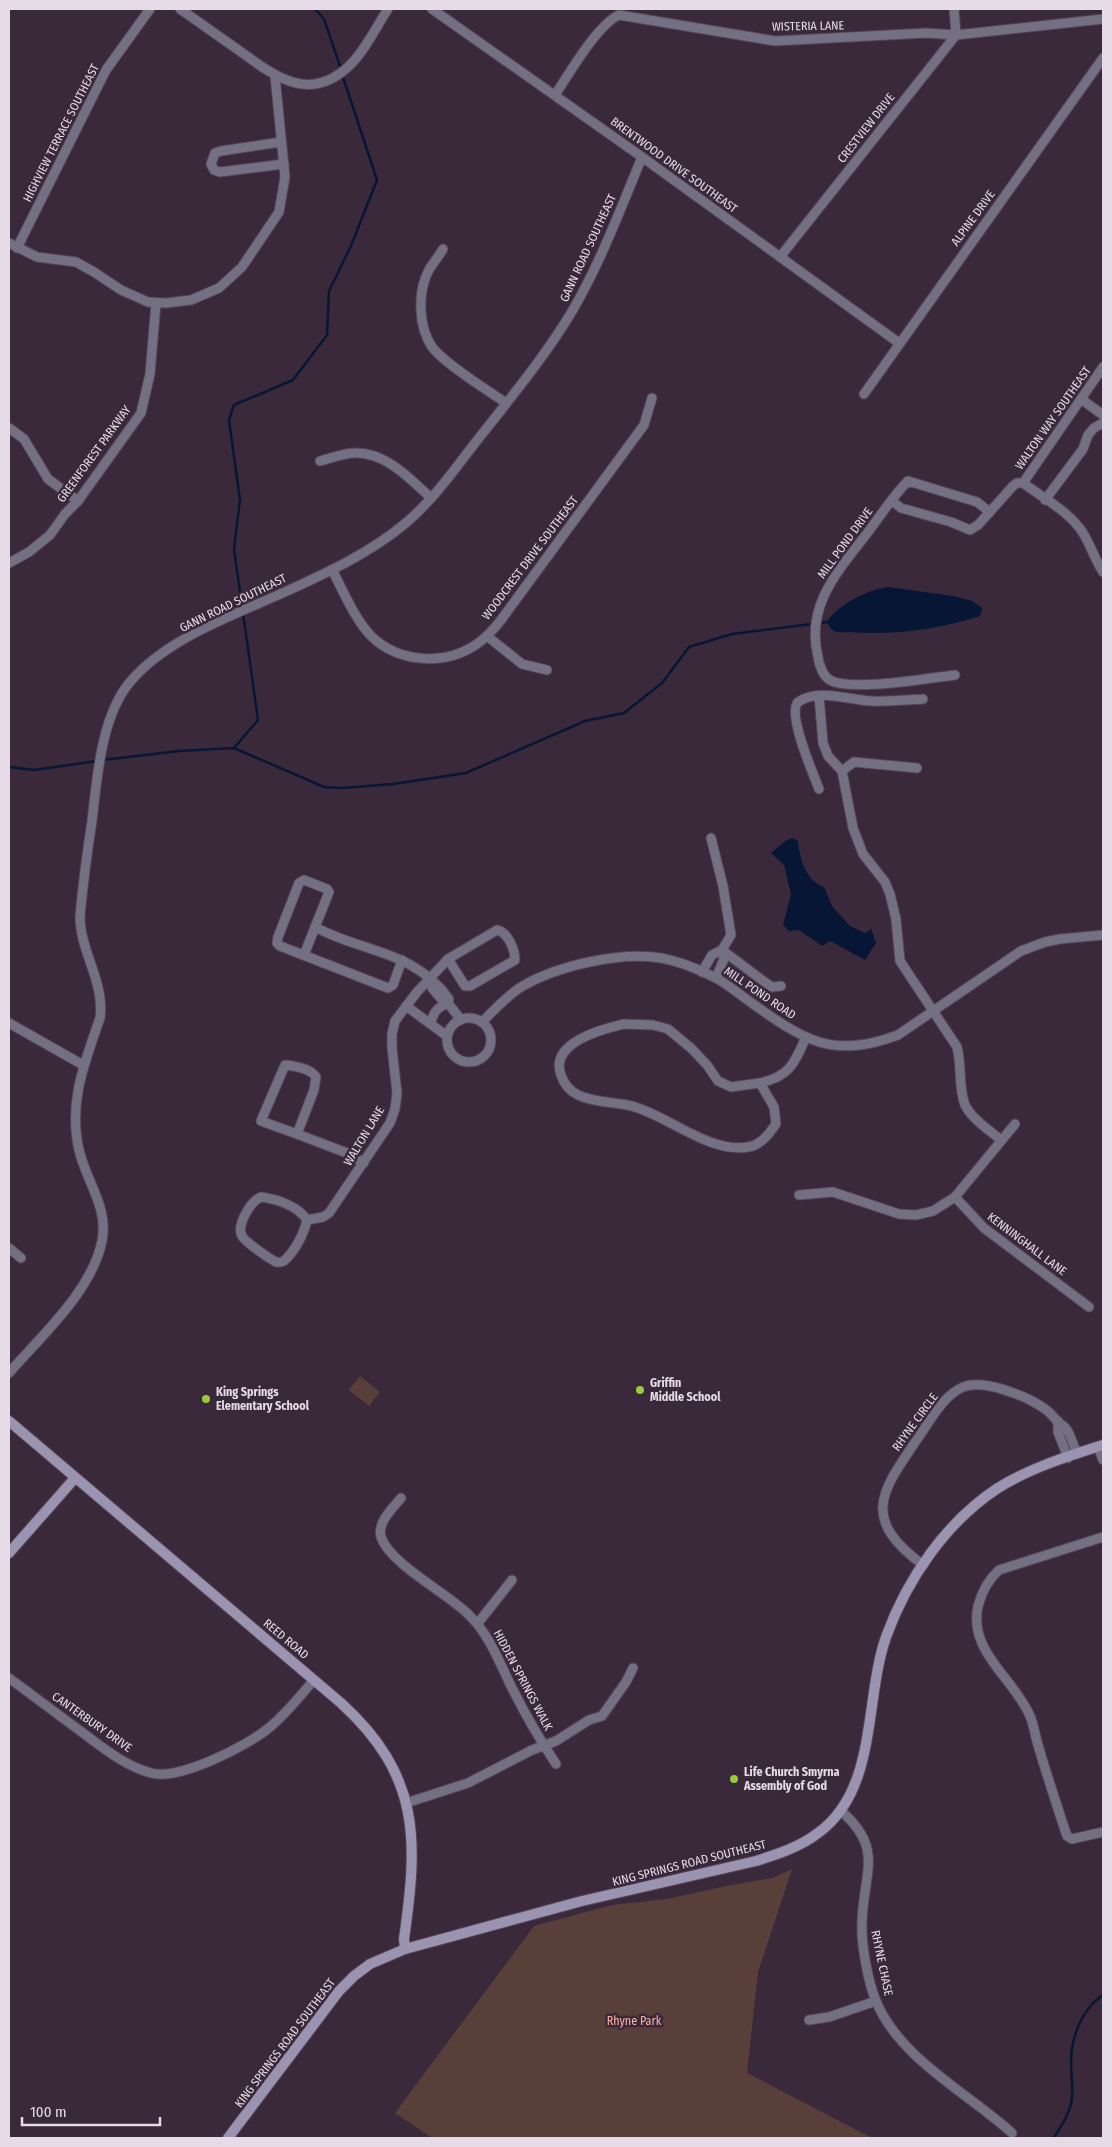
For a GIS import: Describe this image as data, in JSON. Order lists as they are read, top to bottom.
{
  "streets": {
    "street": [
      "WISTERIA LANE",
      "CRESTVIEW DRIVE",
      "HIGHVIEW TERRACE SOUTHEAST",
      "BRENTWOOD DRIVE SOUTHEAST",
      "ALPINE DRIVE",
      "GANN ROAD SOUTHEAST",
      "WALTON WAY SOUTHEAST",
      "GREENFOREST PARKWAY",
      "MILL POND DRIVE",
      "WOODCREST DRIVE SOUTHEAST",
      "MILL POND ROAD",
      "WALTON LANE",
      "KENNINGHALL LANE",
      "RHYNE CIRCLE",
      "REED ROAD",
      "HIDDEN SPRINGS WALK",
      "CANTERBURY DRIVE",
      "KING SPRINGS ROAD SOUTHEAST",
      "RHYNE CHASE"
    ]
  },
  "crossings": [
    ["WISTERIA LANE", "CRESTVIEW DRIVE"],
    ["WISTERIA LANE", "BRENTWOOD DRIVE SOUTHEAST"],
    ["CRESTVIEW DRIVE", "BRENTWOOD DRIVE SOUTHEAST"],
    ["BRENTWOOD DRIVE SOUTHEAST", "ALPINE DRIVE"],
    ["BRENTWOOD DRIVE SOUTHEAST", "GANN ROAD SOUTHEAST"],
    ["GANN ROAD SOUTHEAST", "WOODCREST DRIVE SOUTHEAST"],
    ["WALTON WAY SOUTHEAST", "MILL POND DRIVE"],
    ["RHYNE CIRCLE", "KING SPRINGS ROAD SOUTHEAST"],
    ["REED ROAD", "CANTERBURY DRIVE"],
    ["REED ROAD", "KING SPRINGS ROAD SOUTHEAST"],
    ["KING SPRINGS ROAD SOUTHEAST", "RHYNE CHASE"]
  ],
  "parks": ["Rhyne Park"],
  "places": ["Griffin Middle School", "King Springs Elementary School", "Life Church Smyrna Assembly of God"],
  "scale_bar": "100 m"
}
